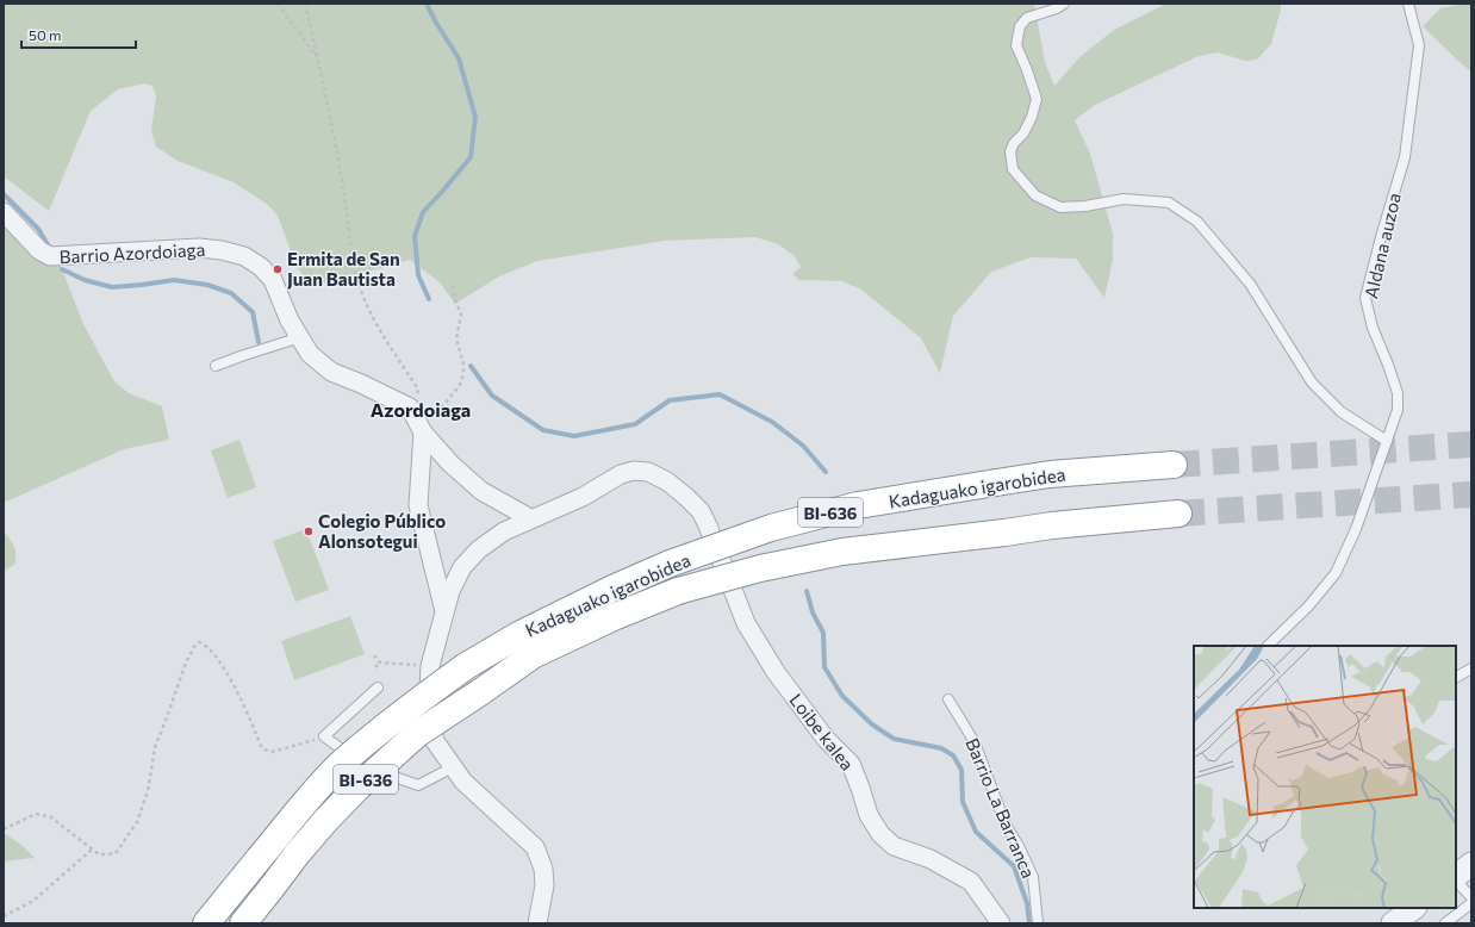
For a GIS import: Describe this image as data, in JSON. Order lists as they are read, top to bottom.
{
  "streets": {
    "highway": ["Kadaguako igarobidea", "BI-636"],
    "street": ["Barrio Azordoiaga", "Loibe kalea"],
    "lane": ["Aldana auzoa", "Barrio La Barranca"]
  },
  "crossings": [
    ["Barrio Azordoiaga", "Loibe kalea"]
  ],
  "districts": ["Azordoiaga"],
  "places": ["Ermita de San Juan Bautista", "Colegio Público Alonsotegui"],
  "scale_bar": "50 m"
}
